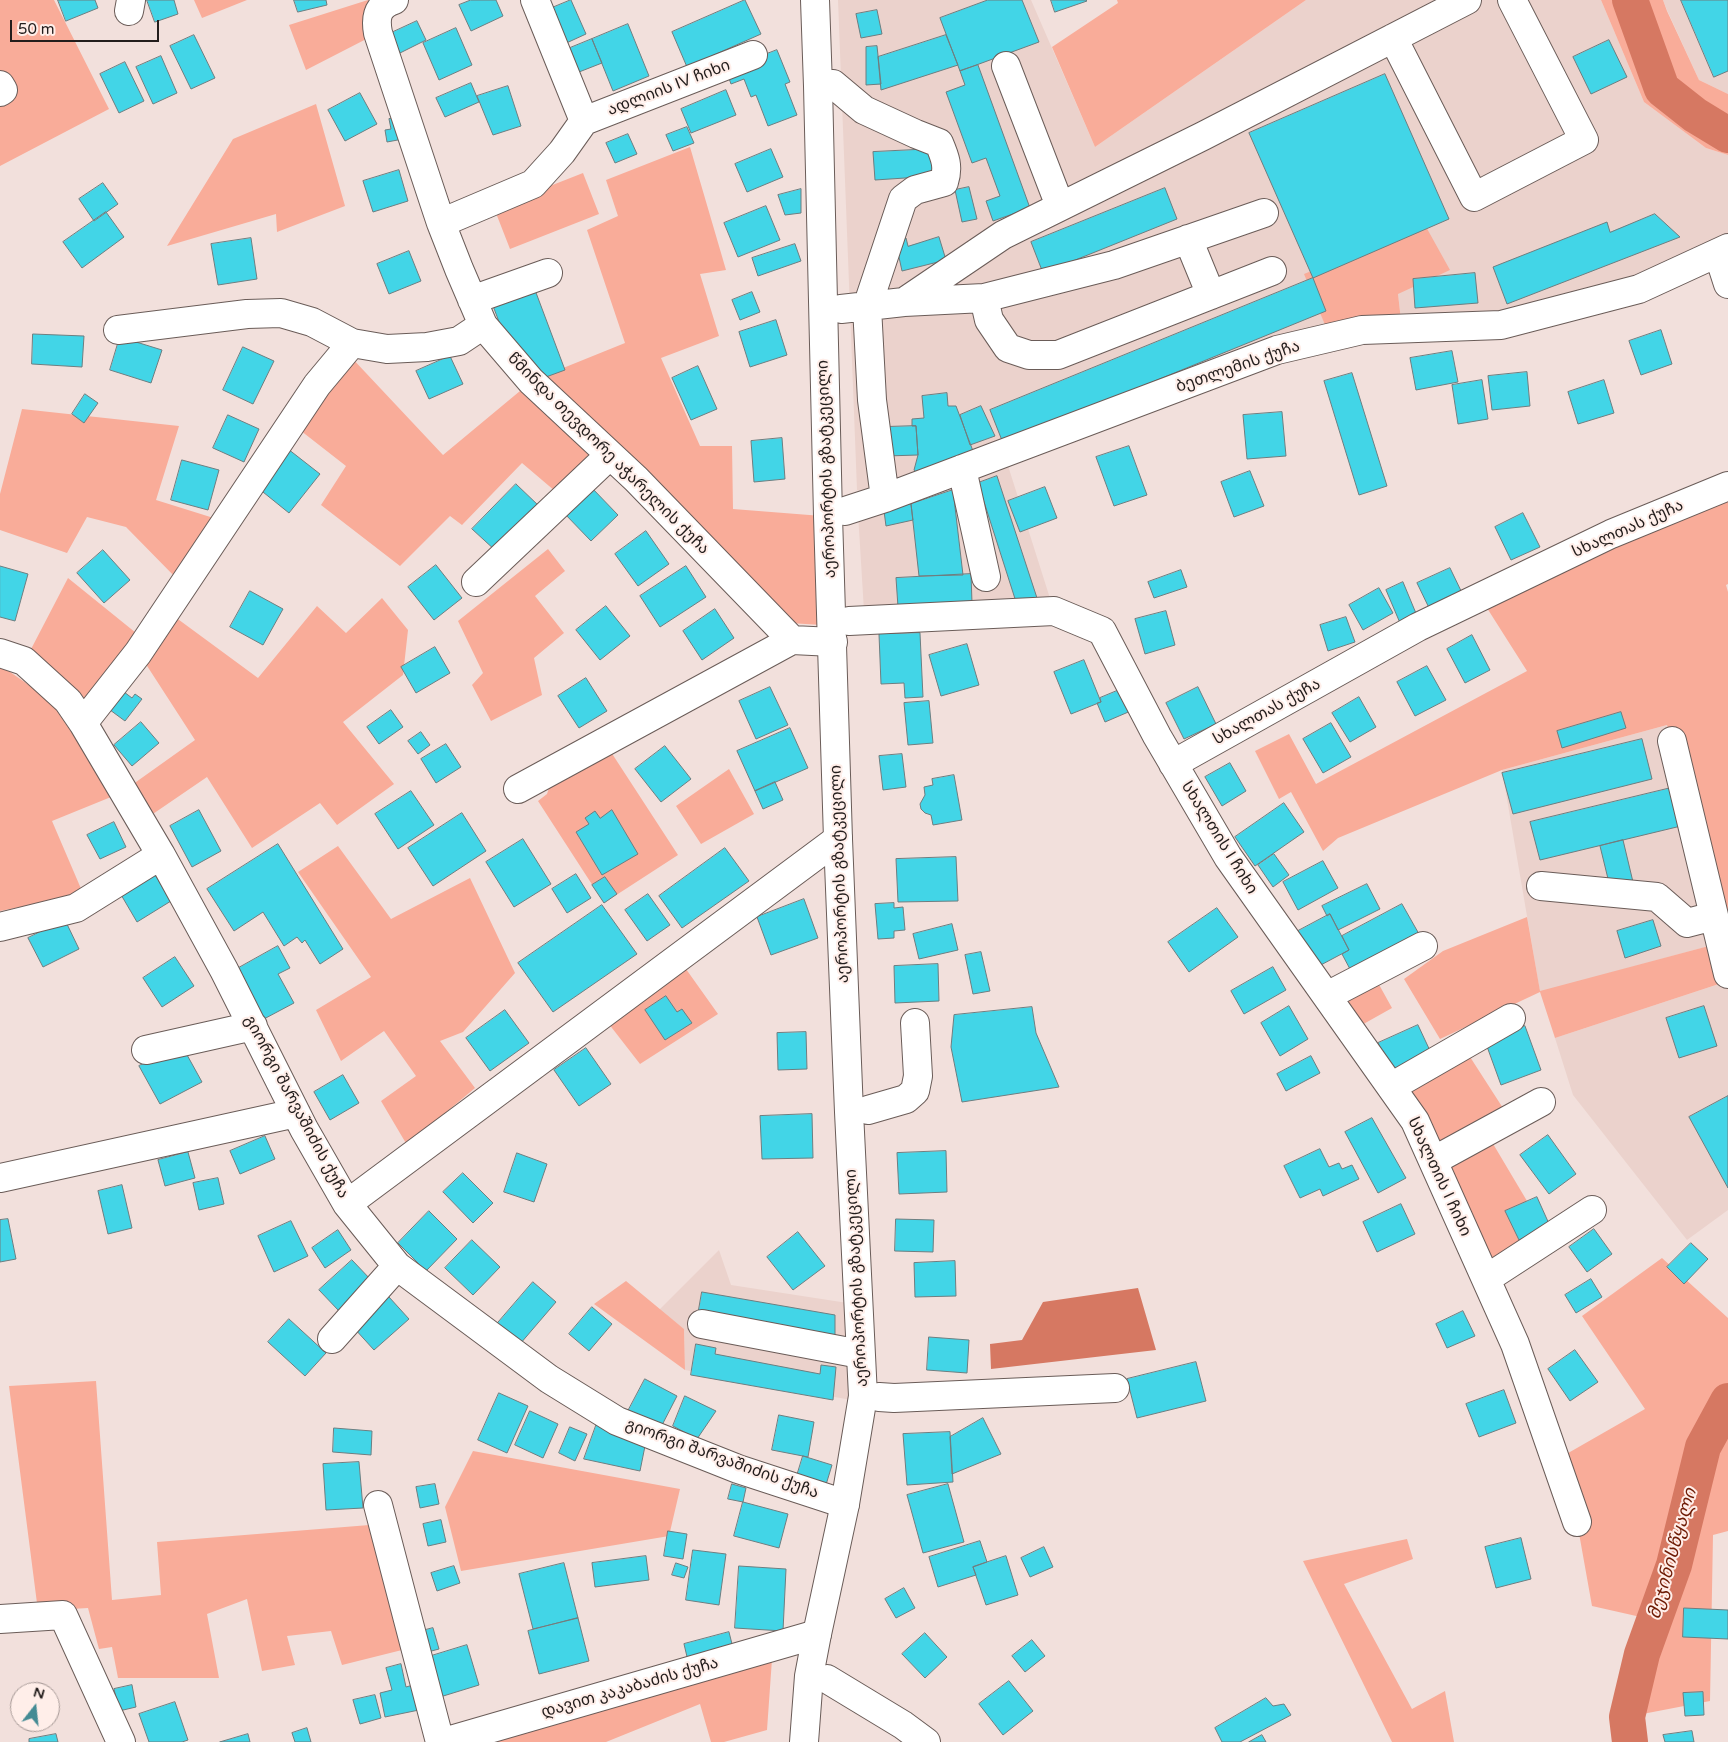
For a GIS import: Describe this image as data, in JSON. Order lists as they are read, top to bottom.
{
  "streets": {
    "main road": [
      "ადლიის IV ჩიხი",
      "ბეთლემის ქუჩა",
      "წმინდა თევდორე აჭარელის ქუჩა",
      "აეროპორტის გზატკეცილი",
      "სხალთას ქუჩა",
      "სხალთის I ჩიხი",
      "გიორგი შარვაშიძის ქუჩა",
      "დავით კაკაბაძის ქუჩა"
    ]
  },
  "crossings": [
    ["ბეთლემის ქუჩა", "აეროპორტის გზატკეცილი"],
    ["აეროპორტის გზატკეცილი", "გიორგი შარვაშიძის ქუჩა"],
    ["აეროპორტის გზატკეცილი", "დავით კაკაბაძის ქუჩა"],
    ["სხალთას ქუჩა", "სხალთის I ჩიხი"]
  ],
  "water": ["მეჯინისწყალი"],
  "scale_bar": "50 m",
  "north": "top"
}
